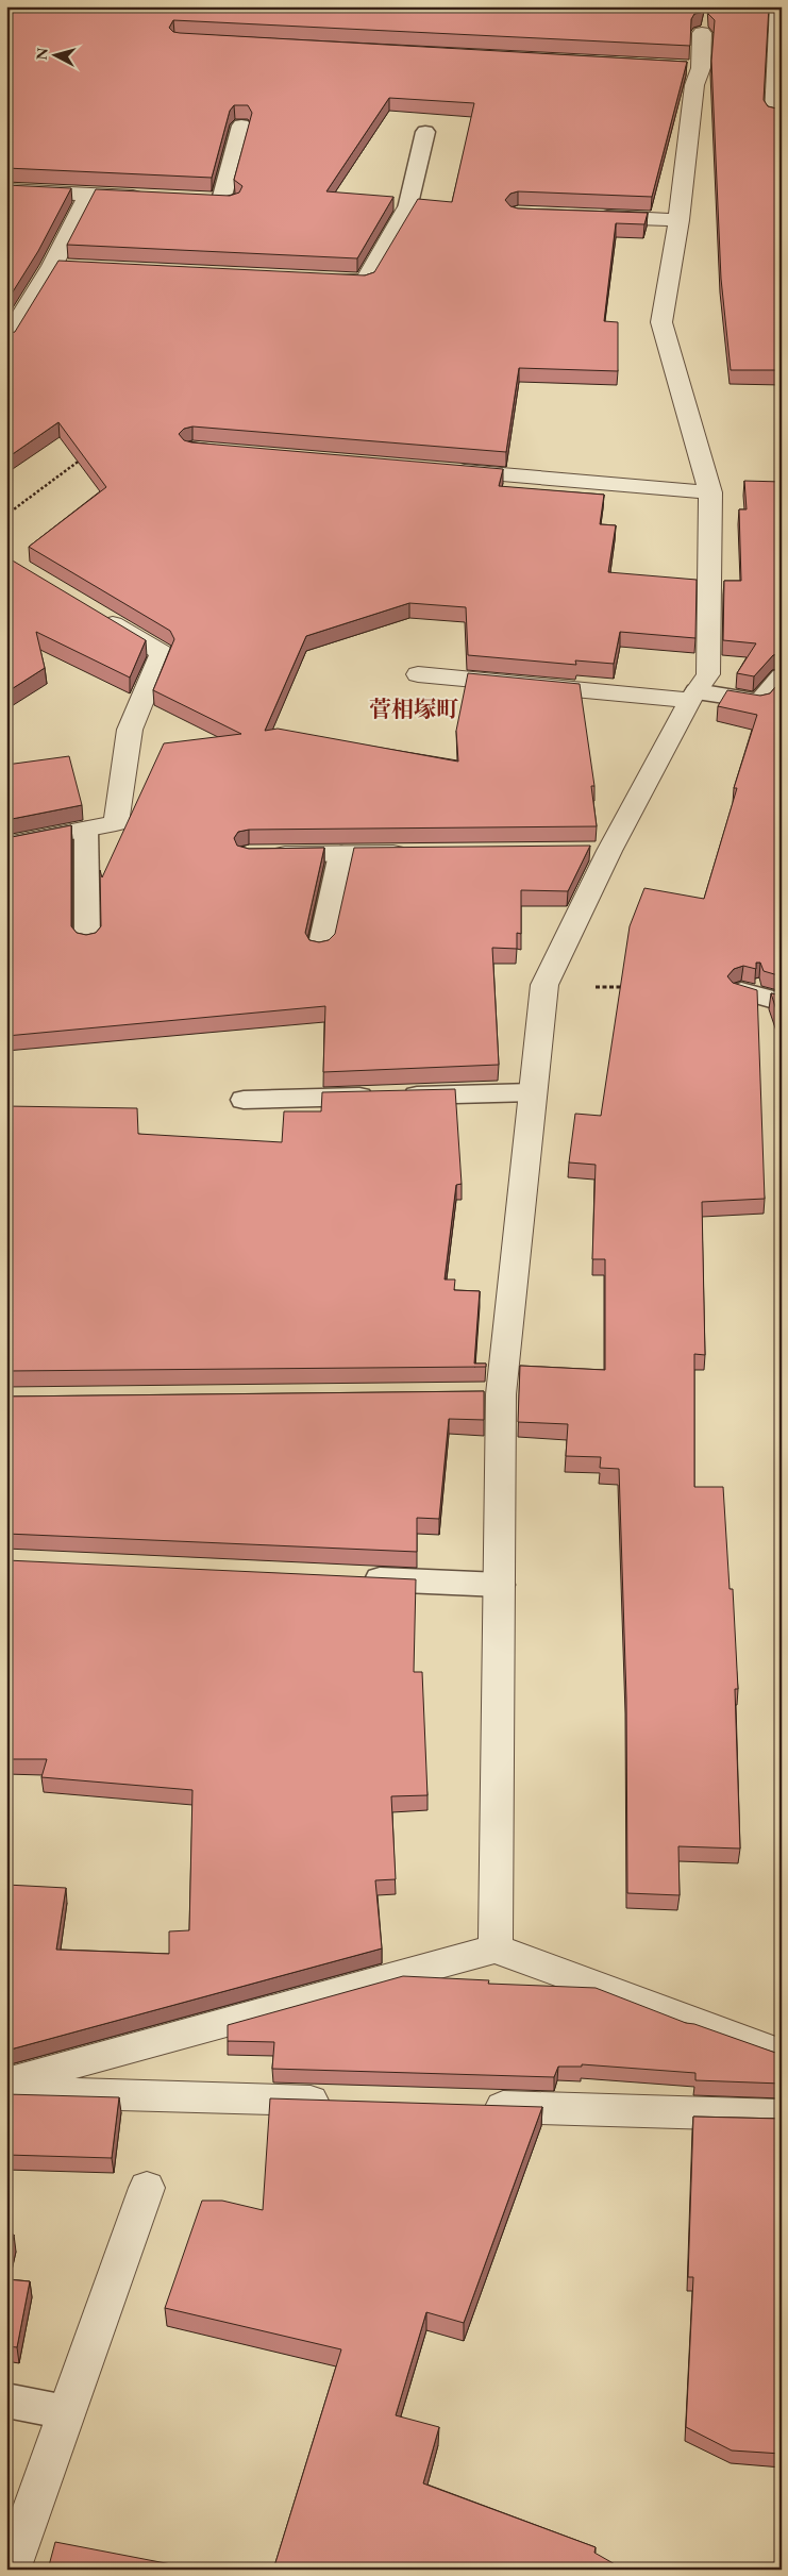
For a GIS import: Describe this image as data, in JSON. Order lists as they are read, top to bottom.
{
  "districts": ["菅相塚町"],
  "north": "left"
}
